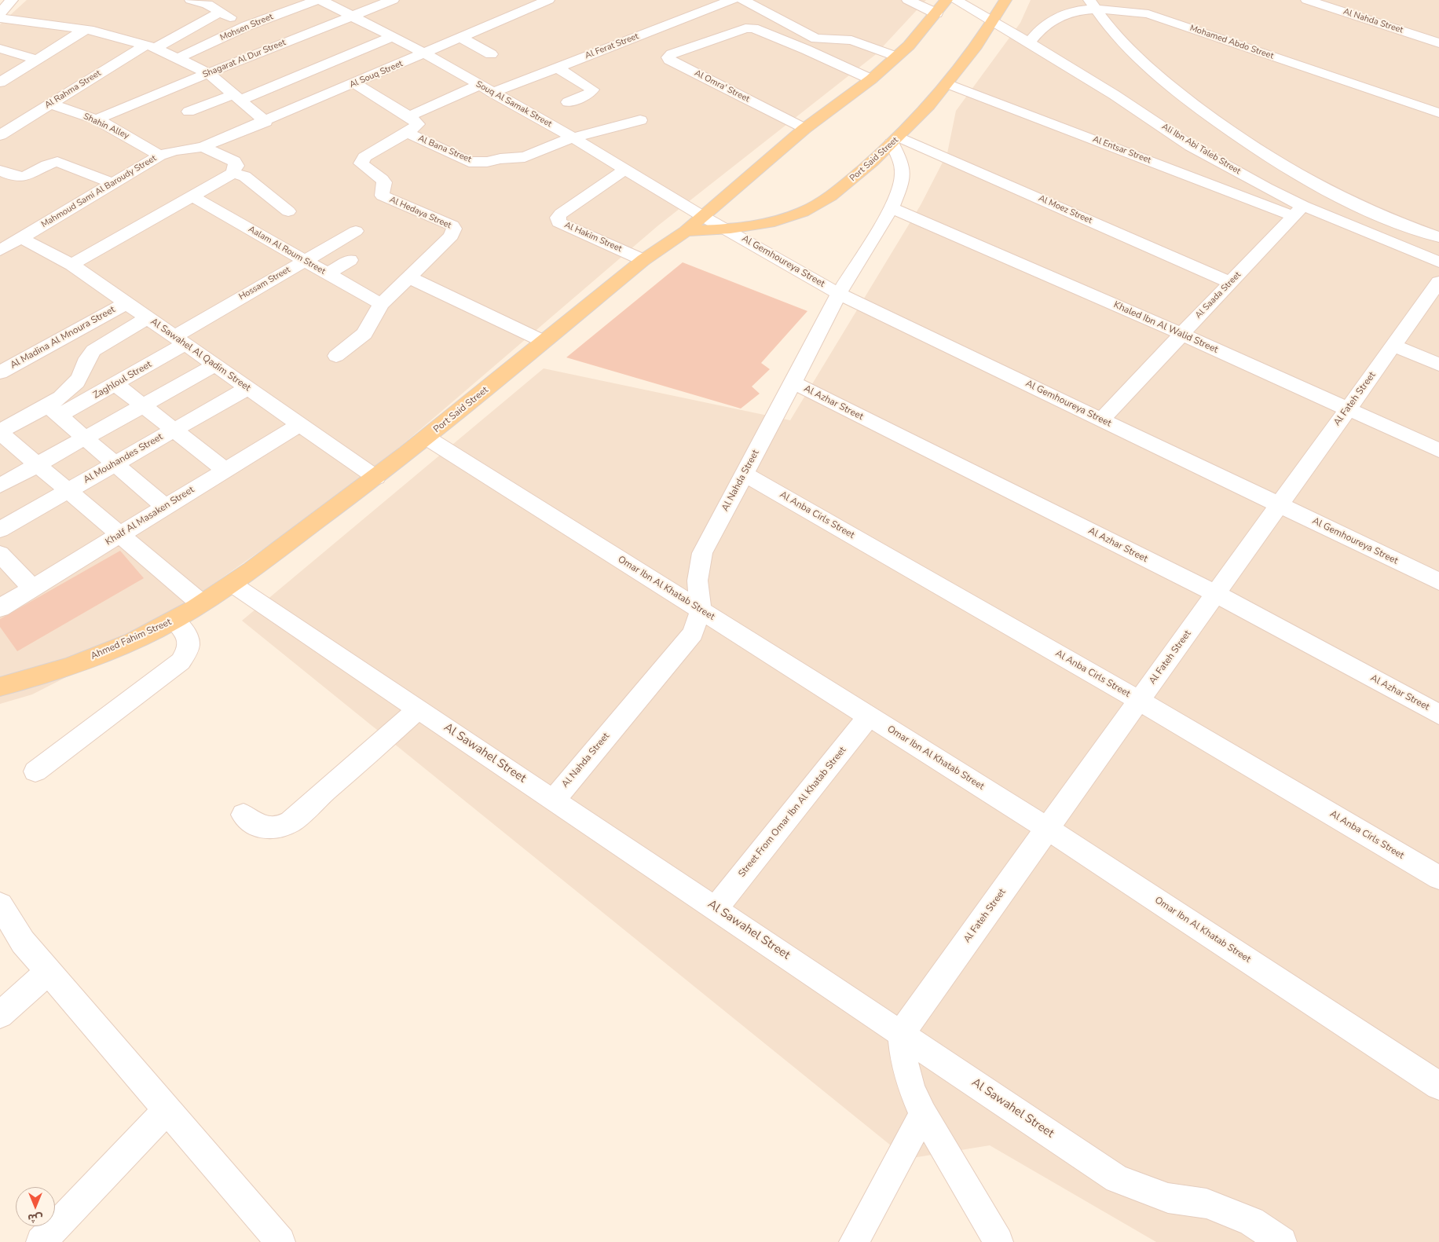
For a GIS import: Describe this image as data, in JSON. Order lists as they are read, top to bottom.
{
  "streets": {
    "main road": ["Port Said Street", "Ahmed Fahim Street"],
    "street": [
      "Al Nahda Street",
      "Mohsen Street",
      "Mohamed Abdo Street",
      "Al Ferat Street",
      "Shagarat Al Dur Street",
      "Al Souq Street",
      "Al Omra' Street",
      "Al Rahma Street",
      "Souq Al Samak Street",
      "Shahin Alley",
      "Al Bana Street",
      "Ali Ibn Abi Taleb Street",
      "Al Entsar Street",
      "Mahmoud Sami Al Baroudy Street",
      "Al Moez Street",
      "Al Hedaya Street",
      "Al Hakim Street",
      "Aalam Al Roum Street",
      "Al Gemhoureya Street",
      "Hossam Street",
      "Al Saada Street",
      "Khaled Ibn Al Walid Street",
      "Al Madina Al Mnoura Street",
      "Al Sawahel Al Qadim Street",
      "Zaghloul Street",
      "Al Fateh Street",
      "Al Azhar Street",
      "Al Mouhandes Street",
      "Al Anba Cirls Street",
      "Khalf Al Masaken Street",
      "Omar Ibn Al Khatab Street",
      "Al Sawahel Street",
      "Street From Omar Ibn Al Khatab Street"
    ]
  },
  "crossings": [
    ["Al Nahda Street", "Port Said Street"],
    ["Al Nahda Street", "Al Moez Street"],
    ["Al Nahda Street", "Al Gemhoureya Street"],
    ["Al Nahda Street", "Khaled Ibn Al Walid Street"],
    ["Al Nahda Street", "Al Azhar Street"],
    ["Al Nahda Street", "Al Anba Cirls Street"],
    ["Al Nahda Street", "Omar Ibn Al Khatab Street"],
    ["Al Nahda Street", "Al Sawahel Street"],
    ["Mohamed Abdo Street", "Ali Ibn Abi Taleb Street"],
    ["Al Ferat Street", "Souq Al Samak Street"],
    ["Shagarat Al Dur Street", "Souq Al Samak Street"],
    ["Shagarat Al Dur Street", "Shahin Alley"],
    ["Al Souq Street", "Souq Al Samak Street"],
    ["Al Souq Street", "Mahmoud Sami Al Baroudy Street"],
    ["Al Omra' Street", "Port Said Street"],
    ["Al Rahma Street", "Shahin Alley"],
    ["Souq Al Samak Street", "Al Bana Street"],
    ["Souq Al Samak Street", "Port Said Street"],
    ["Souq Al Samak Street", "Al Hakim Street"],
    ["Souq Al Samak Street", "Al Gemhoureya Street"],
    ["Shahin Alley", "Mahmoud Sami Al Baroudy Street"],
    ["Al Bana Street", "Al Hedaya Street"],
    ["Ali Ibn Abi Taleb Street", "Al Entsar Street"],
    ["Ali Ibn Abi Taleb Street", "Port Said Street"],
    ["Ali Ibn Abi Taleb Street", "Al Saada Street"],
    ["Al Entsar Street", "Port Said Street"],
    ["Al Entsar Street", "Al Saada Street"],
    ["Port Said Street", "Al Moez Street"],
    ["Port Said Street", "Al Hakim Street"],
    ["Port Said Street", "Al Gemhoureya Street"],
    ["Port Said Street", "Al Sawahel Al Qadim Street"],
    ["Port Said Street", "Omar Ibn Al Khatab Street"],
    ["Port Said Street", "Ahmed Fahim Street"],
    ["Port Said Street", "Al Sawahel Street"],
    ["Mahmoud Sami Al Baroudy Street", "Al Sawahel Al Qadim Street"],
    ["Al Moez Street", "Al Saada Street"],
    ["Aalam Al Roum Street", "Hossam Street"],
    ["Al Gemhoureya Street", "Al Saada Street"],
    ["Al Gemhoureya Street", "Al Fateh Street"],
    ["Hossam Street", "Al Sawahel Al Qadim Street"],
    ["Hossam Street", "Zaghloul Street"],
    ["Al Saada Street", "Khaled Ibn Al Walid Street"],
    ["Khaled Ibn Al Walid Street", "Al Fateh Street"],
    ["Al Madina Al Mnoura Street", "Al Sawahel Al Qadim Street"],
    ["Al Sawahel Al Qadim Street", "Zaghloul Street"],
    ["Al Sawahel Al Qadim Street", "Al Mouhandes Street"],
    ["Al Sawahel Al Qadim Street", "Khalf Al Masaken Street"],
    ["Al Fateh Street", "Al Azhar Street"],
    ["Al Fateh Street", "Al Anba Cirls Street"],
    ["Al Fateh Street", "Omar Ibn Al Khatab Street"],
    ["Al Fateh Street", "Al Sawahel Street"],
    ["Omar Ibn Al Khatab Street", "Street From Omar Ibn Al Khatab Street"],
    ["Ahmed Fahim Street", "Al Sawahel Street"],
    ["Al Sawahel Street", "Street From Omar Ibn Al Khatab Street"]
  ],
  "north": "bottom"
}
